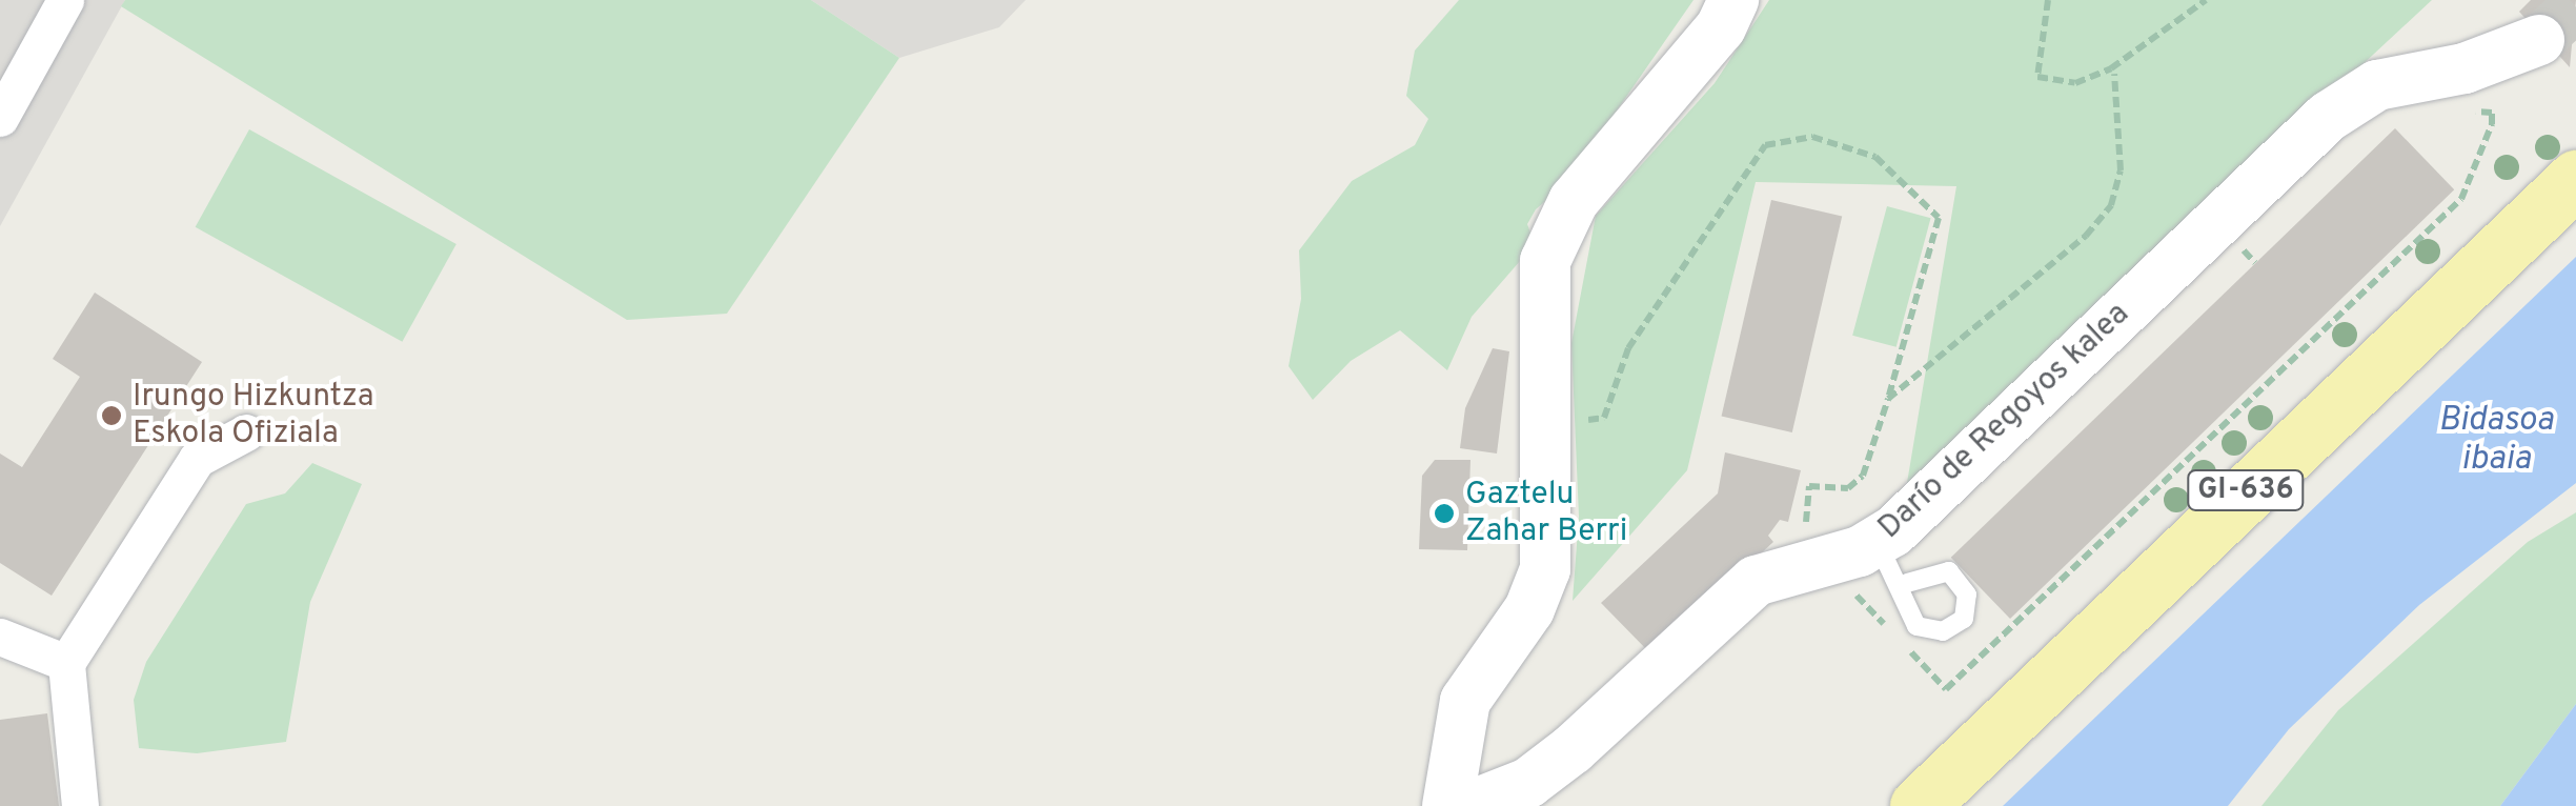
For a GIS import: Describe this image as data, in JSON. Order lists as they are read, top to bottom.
{
  "streets": {
    "main road": ["GI-636"],
    "street": ["Darío de Regoyos kalea"]
  },
  "water": ["Bidasoa ibaia"],
  "places": ["Irungo Hizkuntza Eskola Ofiziala", "Gaztelu Zahar Berri"]
}
